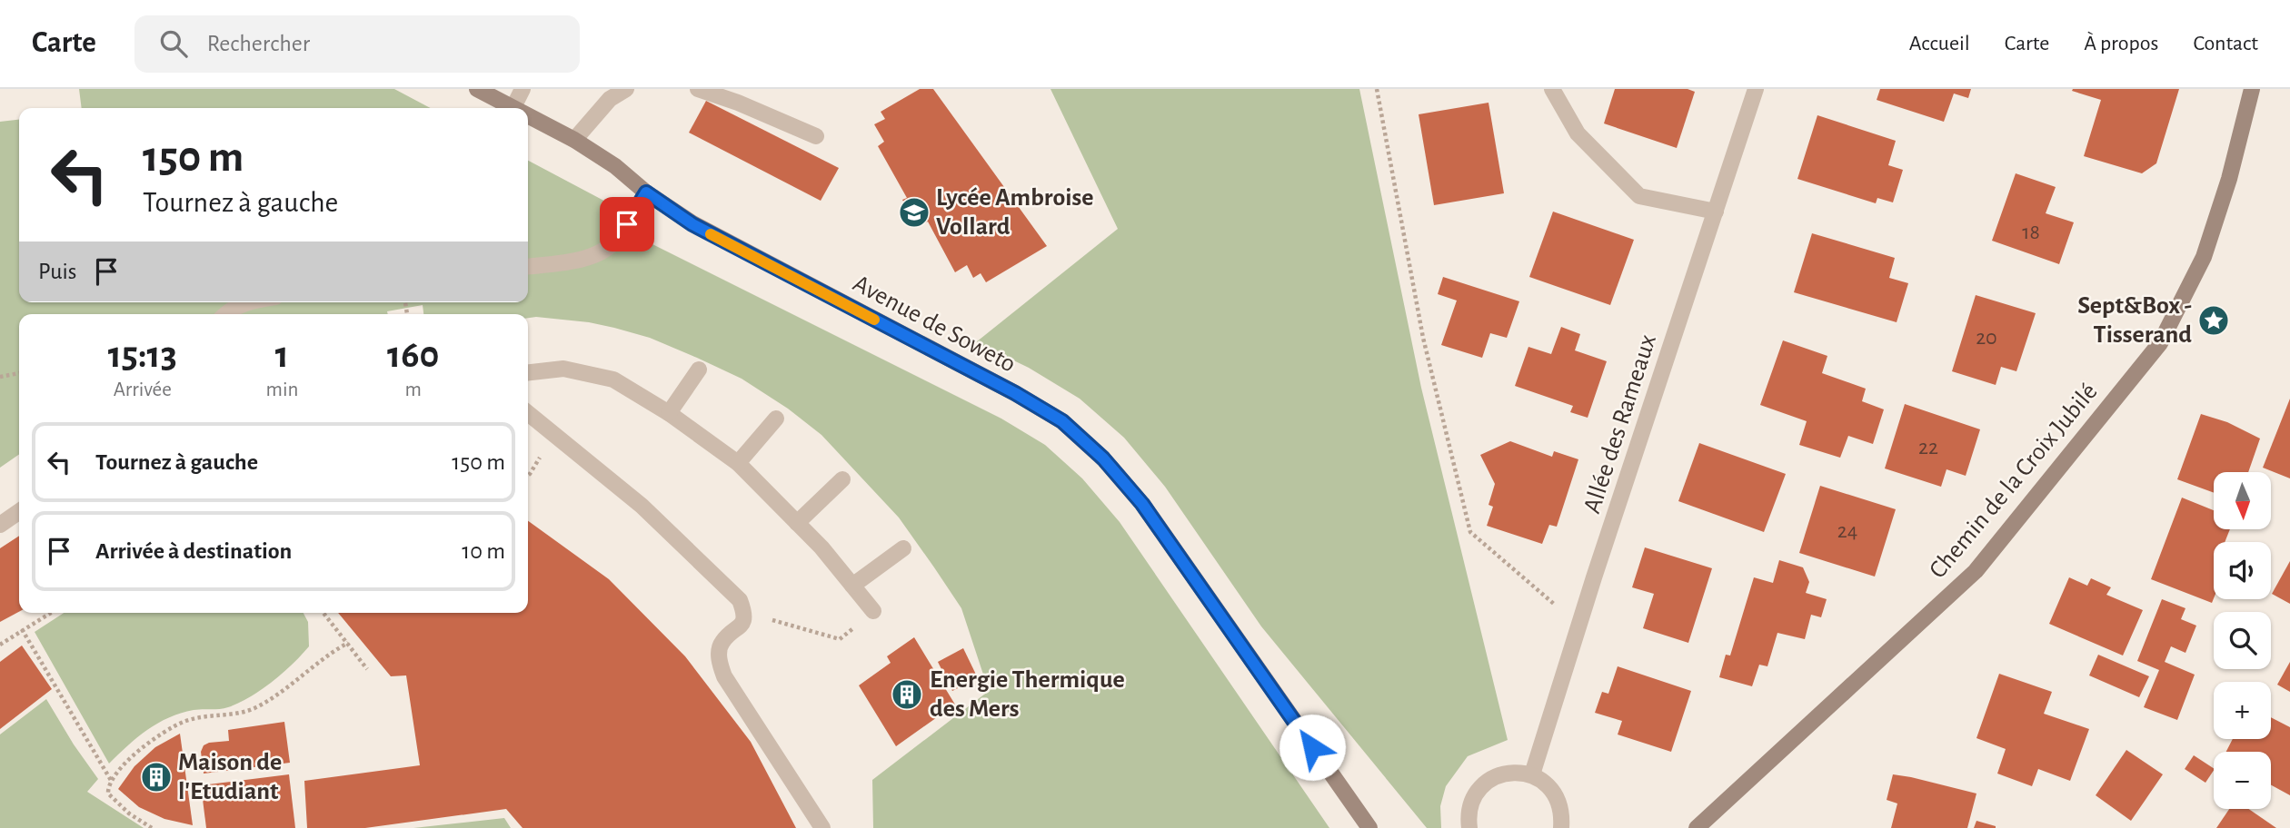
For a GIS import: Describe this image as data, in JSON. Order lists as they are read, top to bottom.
{
  "streets": {
    "street": ["Avenue de Soweto", "Allée des Rameaux", "Chemin de la Croix Jubilé"]
  },
  "places": {
    "school or university": ["Lycée Ambroise Vollard"],
    "place": ["Sept&Box - Tisserand"],
    "building": ["Energie Thermique des Mers", "Maison de l'Etudiant"]
  },
  "house_numbers": [
    "18",
    "20",
    "22",
    "24"
  ],
  "north": "bottom",
  "page": {
    "header": "Carte",
    "search": "Rechercher",
    "nav": [
      "Accueil",
      "Carte",
      "À propos",
      "Contact"
    ],
    "turn": ["150 m", "Tournez à gauche"],
    "then": "Puis",
    "eta": [
      "15:13",
      "Arrivée",
      "1",
      "min",
      "160",
      "m"
    ],
    "list": [
      {
        "name": "Tournez à gauche",
        "value": "150 m"
      },
      {
        "name": "Arrivée à destination",
        "value": "10 m"
      }
    ],
    "map_buttons": ["+", "−"]
  }
}
